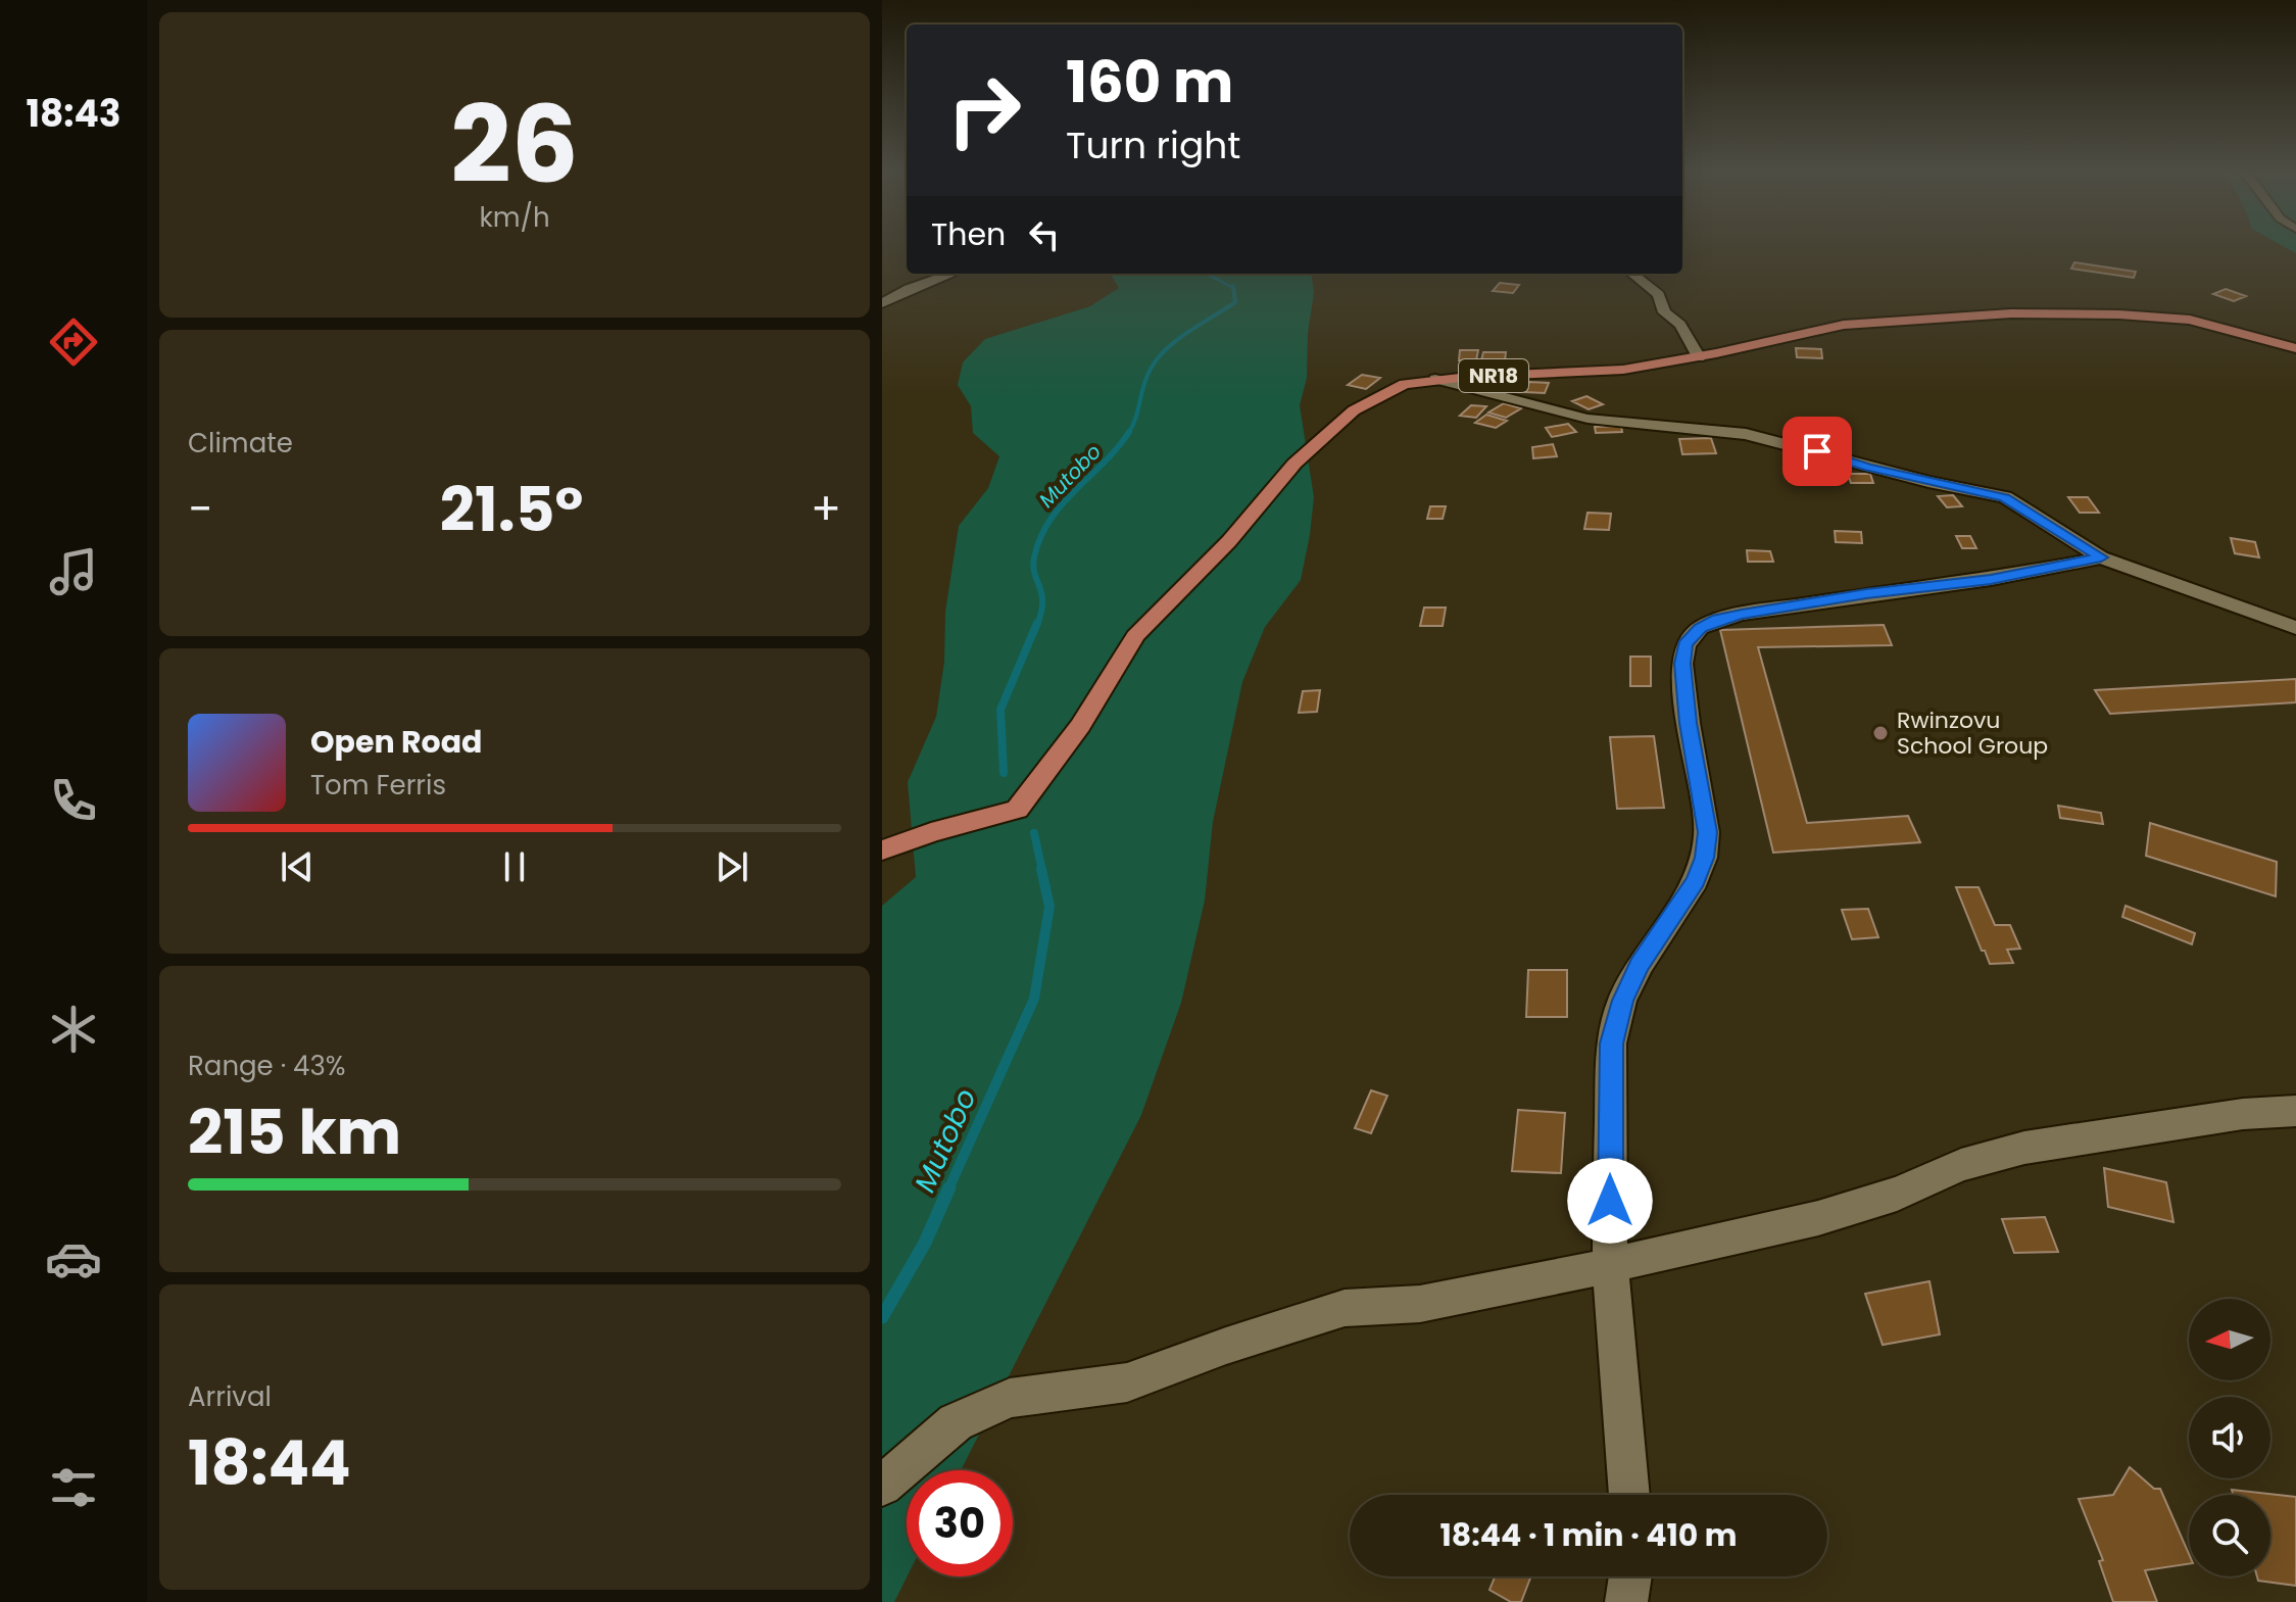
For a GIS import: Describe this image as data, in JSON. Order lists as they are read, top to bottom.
{
  "streets": {
    "main road": ["NR18"]
  },
  "water": ["Mutobo"],
  "places": ["Rwinzovu School Group"],
  "north": "left",
  "page": {
    "tabs": "18:43",
    "tile": [
      ["26", "km/h"],
      "Climate",
      ["Range · 43%", "215 km"],
      ["Arrival", "18:44"]
    ],
    "turn": ["160 m", "Turn right"],
    "then": "Then",
    "heat": ["−", "21.5°", "+"],
    "song": ["Open Road", "Tom Ferris"],
    "limit": "30",
    "trip": "18:44 · 1 min · 410 m"
  }
}
